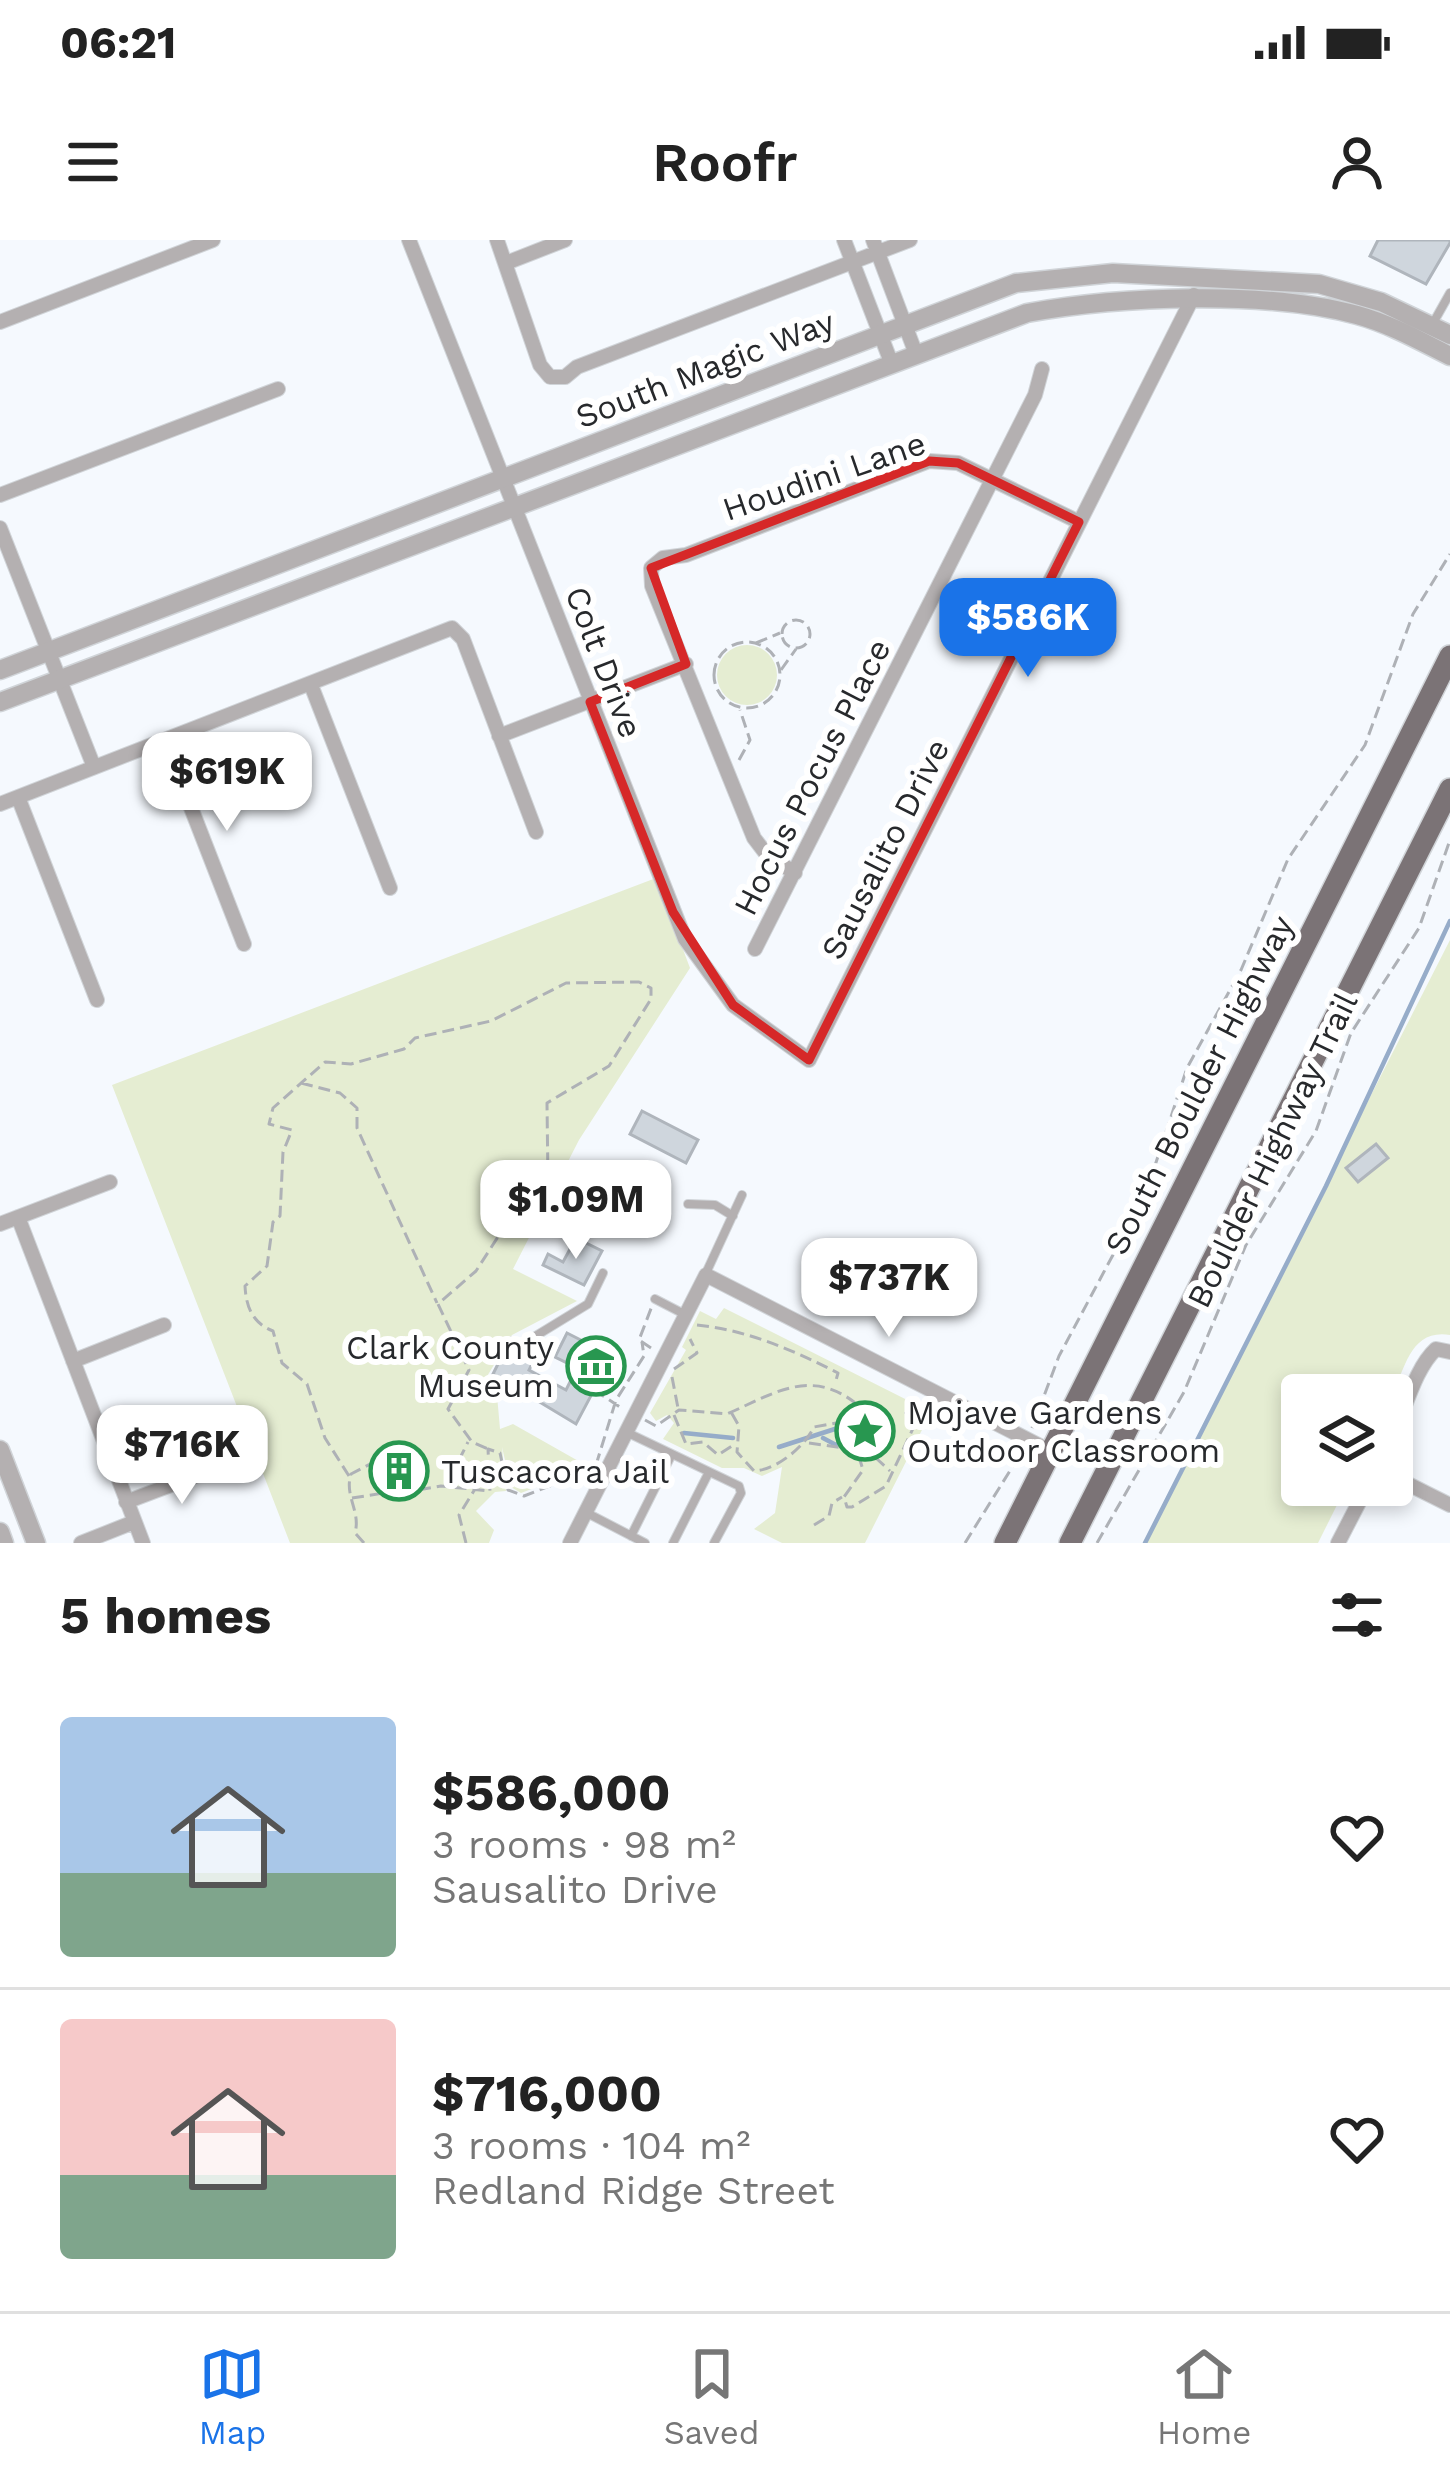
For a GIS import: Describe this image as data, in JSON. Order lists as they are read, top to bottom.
{
  "streets": {
    "main road": ["South Boulder Highway"],
    "street": [
      "South Magic Way",
      "Houdini Lane",
      "Colt Drive",
      "Hocus Pocus Place",
      "Sausalito Drive"
    ],
    "path": ["Boulder Highway Trail"]
  },
  "crossings": [
    ["South Magic Way", "Colt Drive"],
    ["South Magic Way", "Sausalito Drive"],
    ["Houdini Lane", "Hocus Pocus Place"],
    ["Houdini Lane", "Sausalito Drive"],
    ["Colt Drive", "Sausalito Drive"]
  ],
  "places": {
    "museum": ["Clark County Museum"],
    "place": ["Mojave Gardens Outdoor Classroom"],
    "building": ["Tuscacora Jail"]
  },
  "page": {
    "status": "06:21",
    "header": "Roofr",
    "price": [
      "$586K",
      "$619K",
      "$1.09M",
      "$737K",
      "$716K"
    ],
    "heading": "5 homes",
    "list": [
      {
        "name": "$586,000",
        "note": "3 rooms · 98 m² · Sausalito Drive"
      },
      {
        "name": "$716,000",
        "note": "3 rooms · 104 m² · Redland Ridge Street"
      }
    ],
    "tabs": ["Map", "Saved", "Home"]
  }
}
